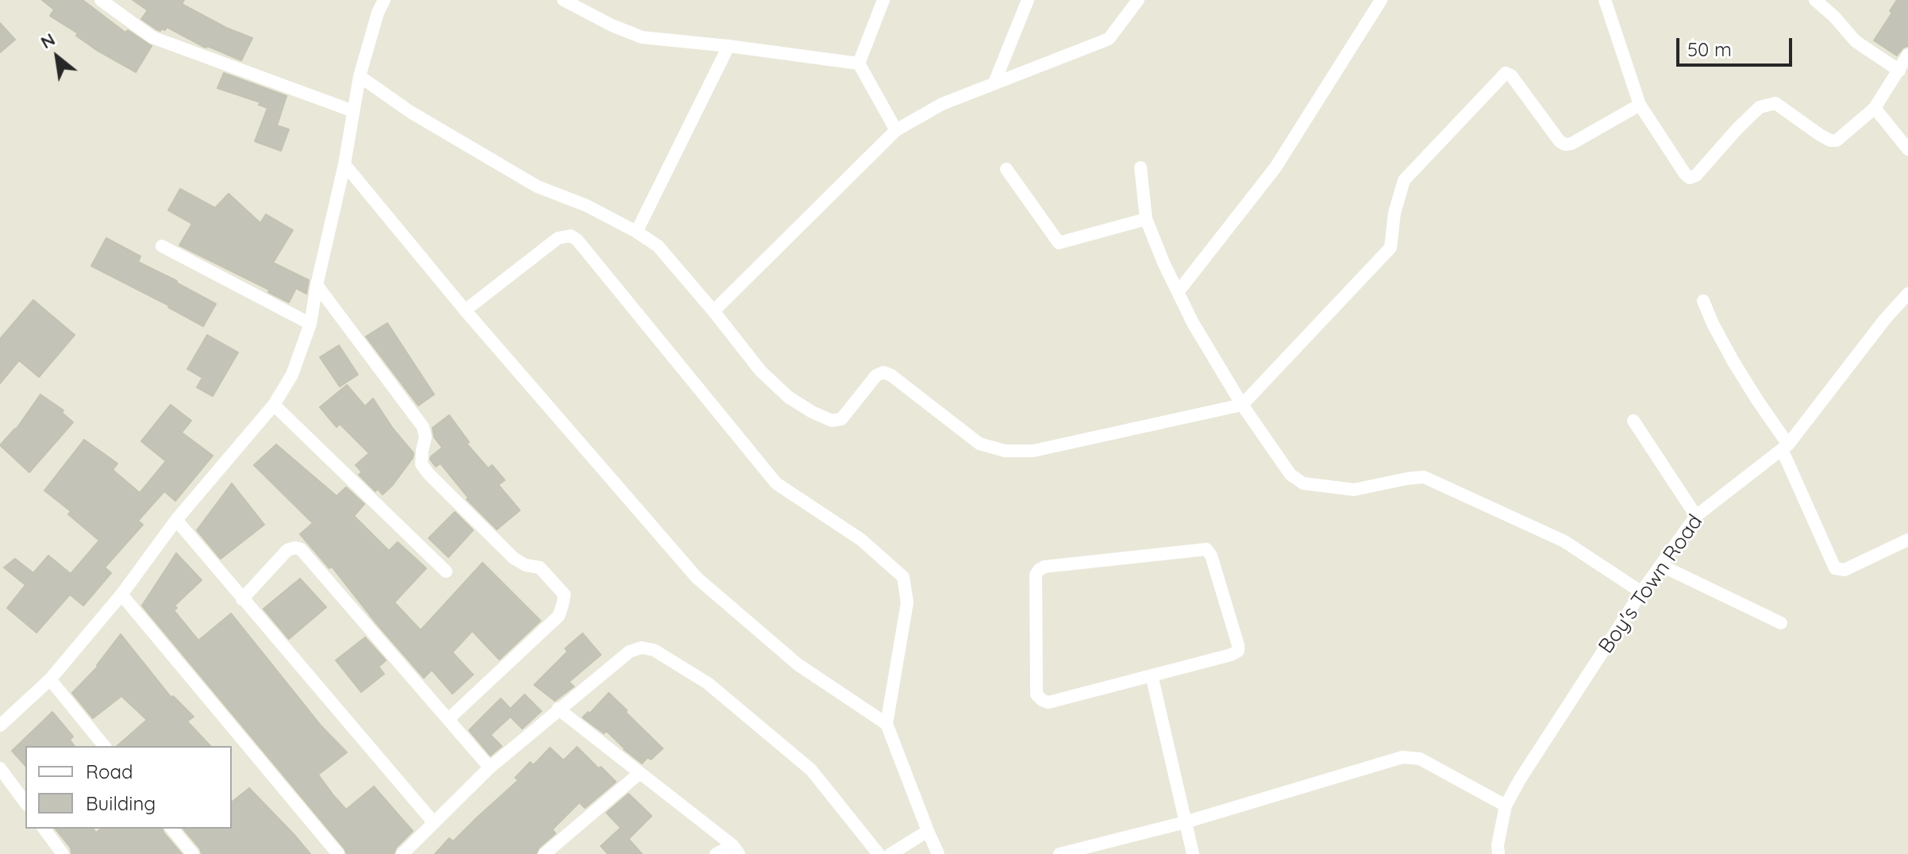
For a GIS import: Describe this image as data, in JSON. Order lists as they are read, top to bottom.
{
  "streets": {
    "street": ["Boy's Town Road"]
  },
  "legend": ["Road", "Building"],
  "scale_bar": "50 m",
  "north": "top left"
}
